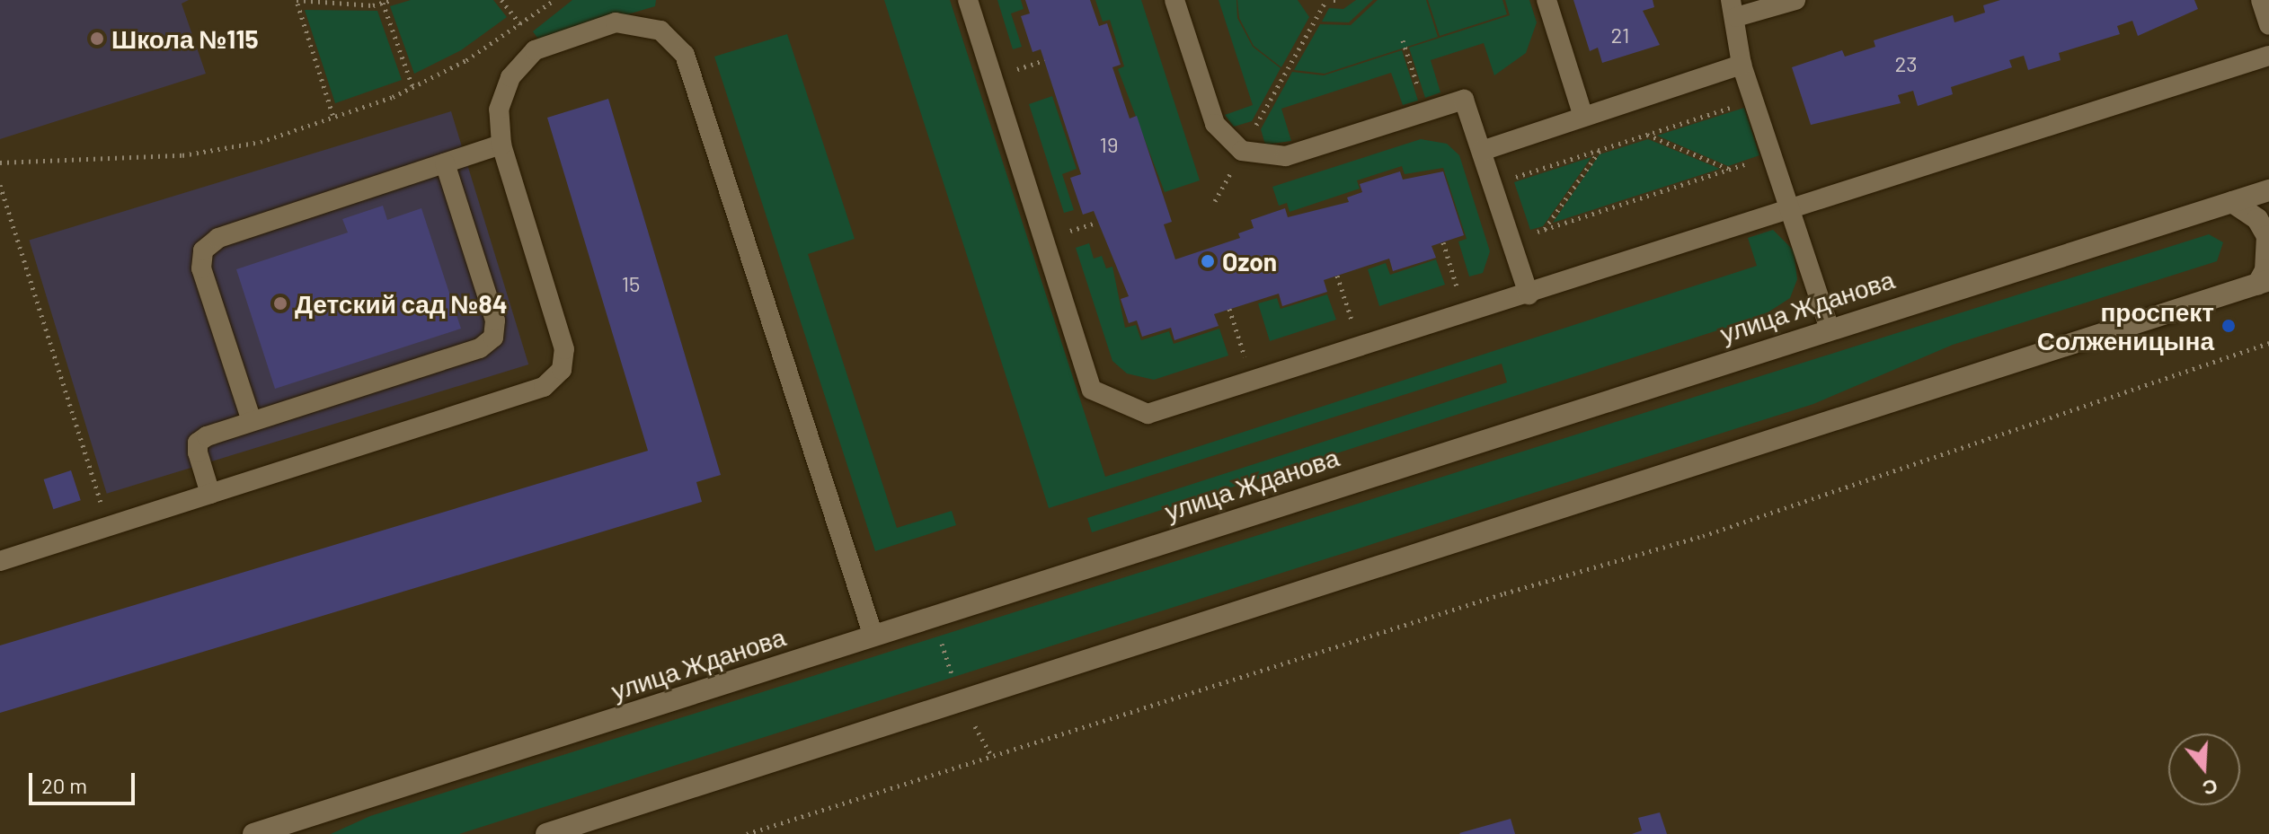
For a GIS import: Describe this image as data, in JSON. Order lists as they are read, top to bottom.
{
  "streets": {
    "street": ["улица Жданова"]
  },
  "places": [
    "Школа №115",
    "Ozon",
    "Детский сад №84",
    "проспект Солженицына"
  ],
  "house_numbers": [
    "21",
    "23",
    "19",
    "15"
  ],
  "scale_bar": "20 m",
  "north": "bottom"
}
